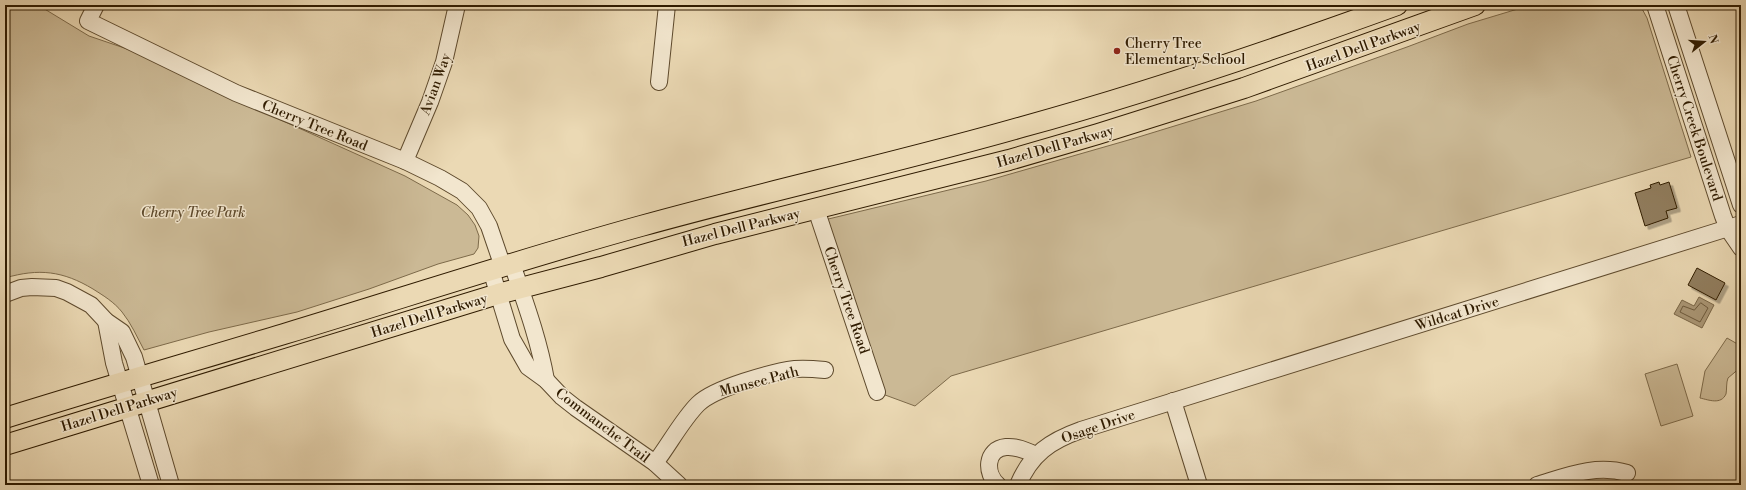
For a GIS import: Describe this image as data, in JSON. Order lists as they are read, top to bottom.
{
  "streets": {
    "main road": ["Hazel Dell Parkway"],
    "street": [
      "Avian Way",
      "Cherry Tree Road",
      "Cherry Creek Boulevard",
      "Wildcat Drive",
      "Munsee Path",
      "Commanche Trail",
      "Osage Drive"
    ]
  },
  "crossings": [
    ["Hazel Dell Parkway", "Cherry Tree Road"],
    ["Hazel Dell Parkway", "Commanche Trail"],
    ["Avian Way", "Cherry Tree Road"],
    ["Cherry Tree Road", "Commanche Trail"],
    ["Cherry Creek Boulevard", "Wildcat Drive"],
    ["Wildcat Drive", "Osage Drive"],
    ["Munsee Path", "Commanche Trail"]
  ],
  "parks": ["Cherry Tree Park"],
  "places": ["Cherry Tree Elementary School"],
  "north": "right"
}
